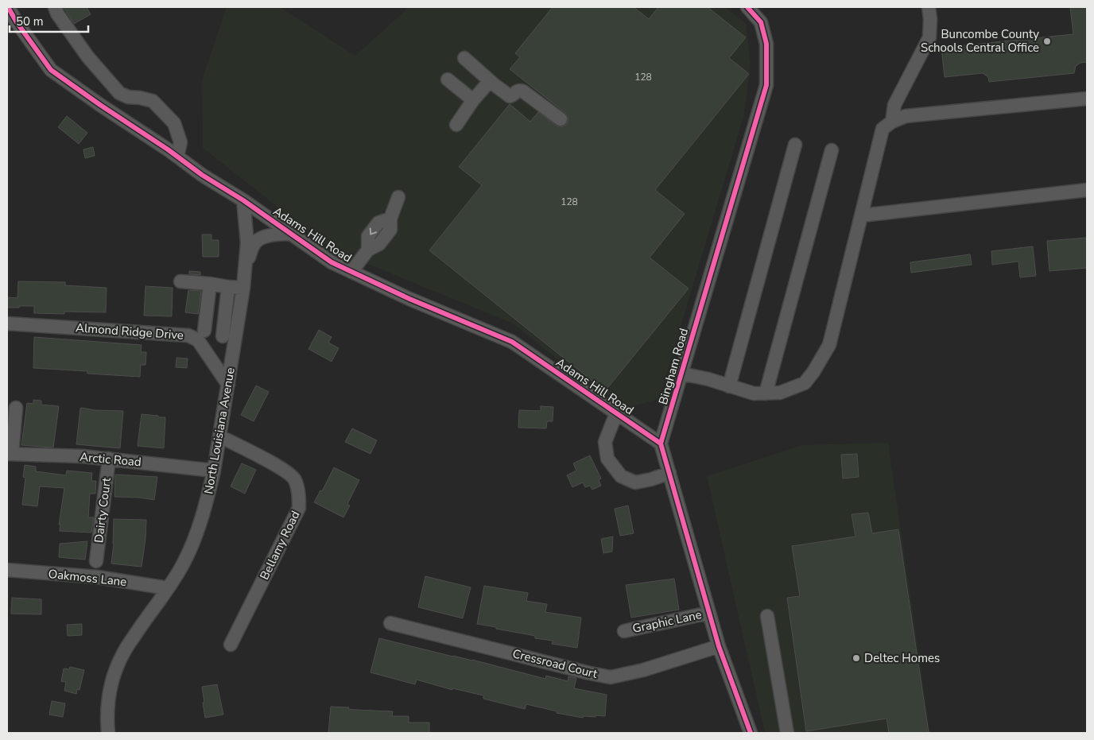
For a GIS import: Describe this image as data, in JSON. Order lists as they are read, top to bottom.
{
  "streets": {
    "street": [
      "Adams Hill Road",
      "Almond Ridge Drive",
      "Bingham Road",
      "North Louisiana Avenue",
      "Arctic Road",
      "Dairty Court",
      "Bellamy Road",
      "Oakmoss Lane",
      "Graphic Lane",
      "Cressroad Court"
    ]
  },
  "crossings": [
    ["Adams Hill Road", "Bingham Road"],
    ["Adams Hill Road", "North Louisiana Avenue"],
    ["Almond Ridge Drive", "North Louisiana Avenue"],
    ["North Louisiana Avenue", "Arctic Road"],
    ["North Louisiana Avenue", "Bellamy Road"],
    ["North Louisiana Avenue", "Oakmoss Lane"],
    ["Arctic Road", "Dairty Court"]
  ],
  "places": ["Buncombe County Schools Central Office", "Deltec Homes"],
  "house_numbers": ["128", "128"],
  "scale_bar": "50 m"
}
